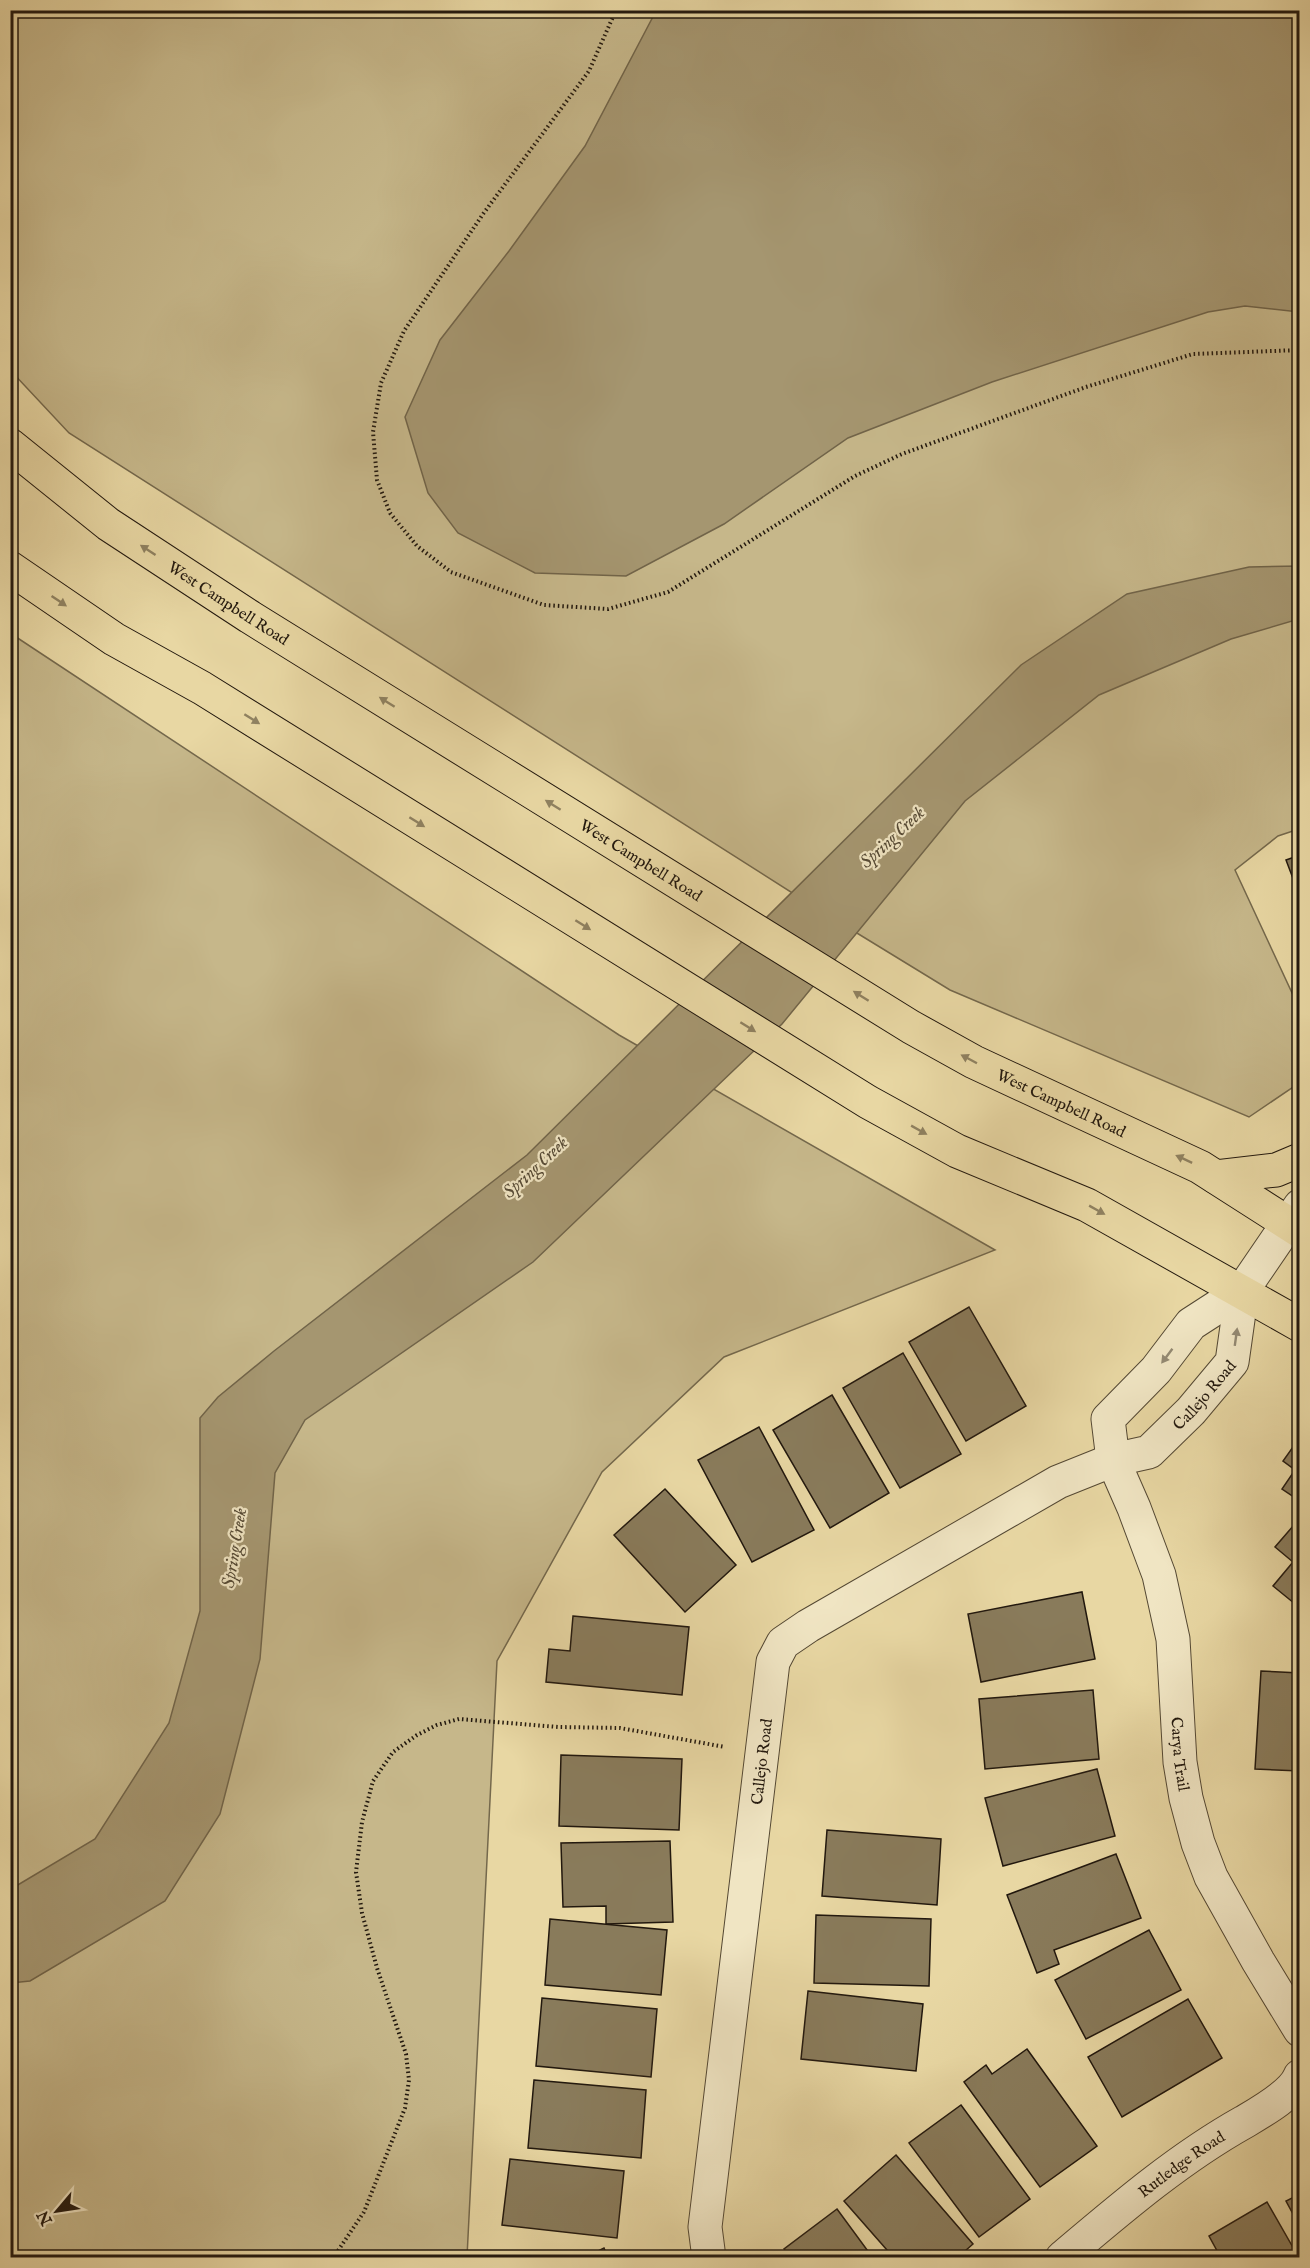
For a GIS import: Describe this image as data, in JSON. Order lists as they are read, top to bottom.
{
  "streets": {
    "main road": ["West Campbell Road"],
    "street": ["Callejo Road", "Carya Trail", "Rutledge Road"]
  },
  "crossings": [
    ["West Campbell Road", "Callejo Road"],
    ["Callejo Road", "Carya Trail"]
  ],
  "water": ["Spring Creek"],
  "north": "bottom left"
}
